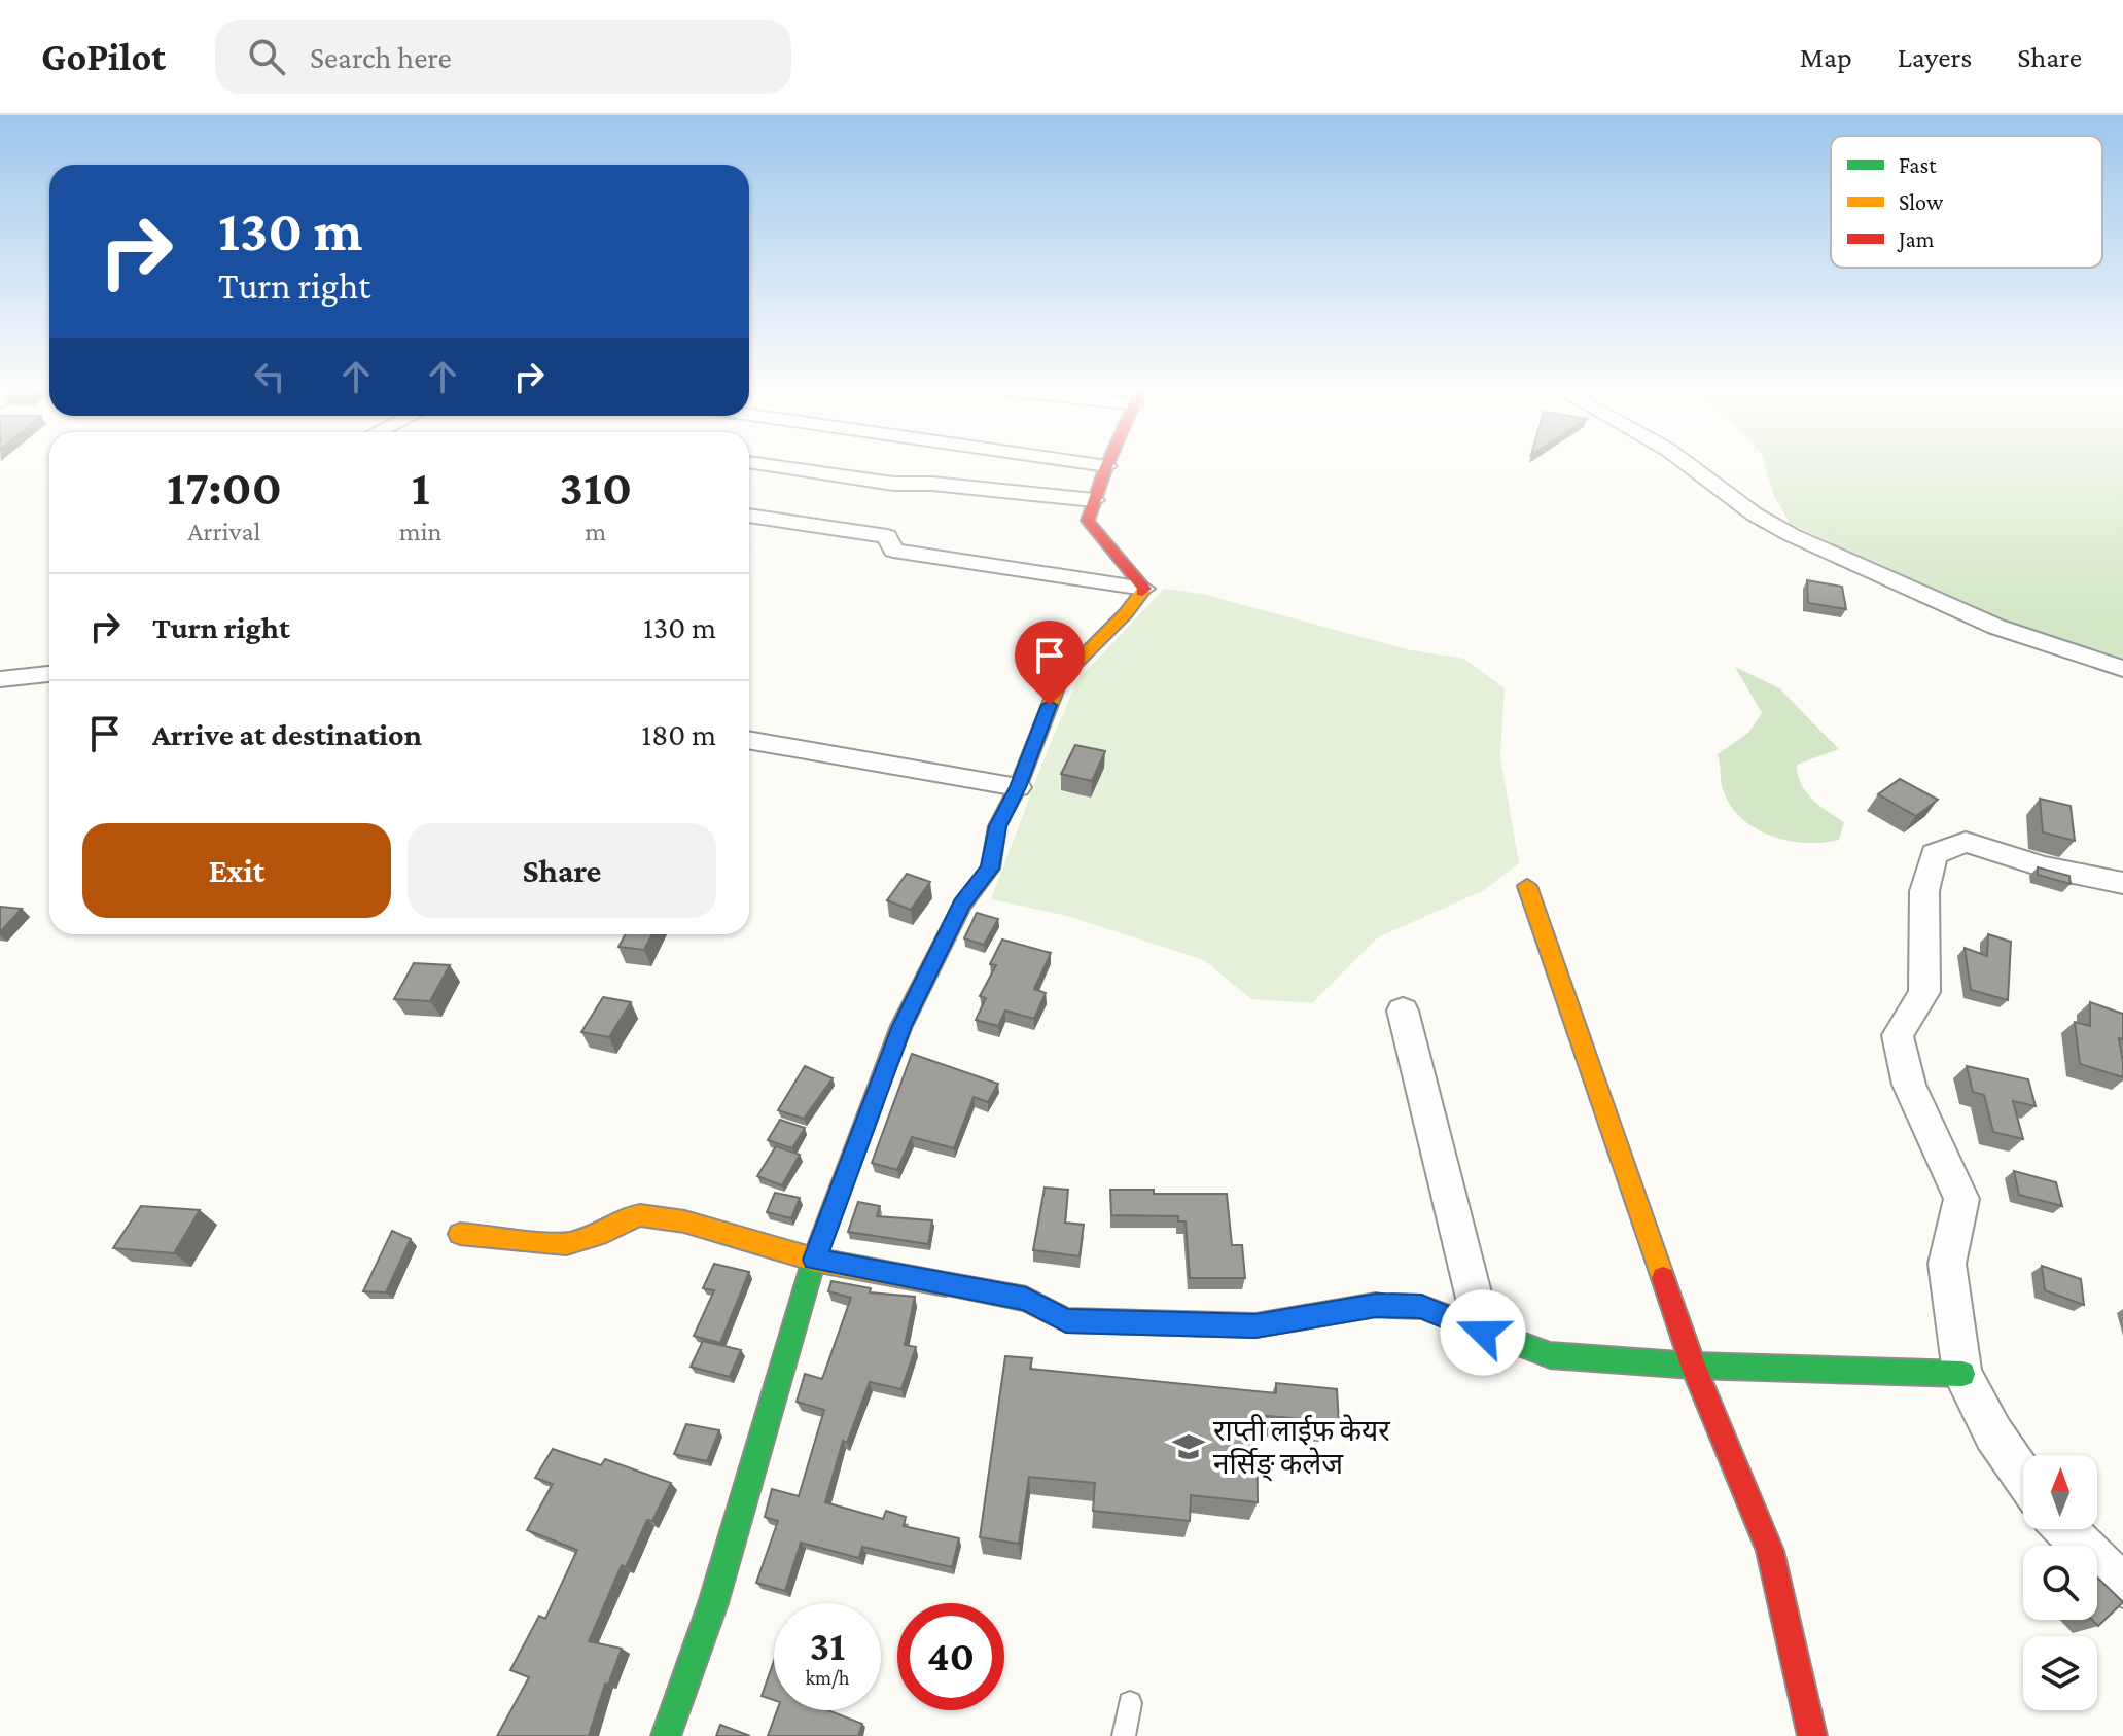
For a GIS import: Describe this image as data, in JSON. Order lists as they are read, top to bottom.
{
  "places": {
    "school or university": ["राप्ती लाईफ केयर नर्सिङ् कलेज"]
  },
  "legend": ["Fast", "Slow", "Jam"],
  "north": "top",
  "page": {
    "header": "GoPilot",
    "search": "Search here",
    "nav": ["Map", "Layers", "Share"],
    "turn": ["130 m", "Turn right"],
    "eta": [
      "17:00",
      "Arrival",
      "1",
      "min",
      "310",
      "m"
    ],
    "list": [
      {
        "name": "Turn right",
        "value": "130 m"
      },
      {
        "name": "Arrive at destination",
        "value": "180 m"
      }
    ],
    "buttons": ["Exit", "Share"],
    "speed": "31 km/h",
    "limit": "40"
  }
}
